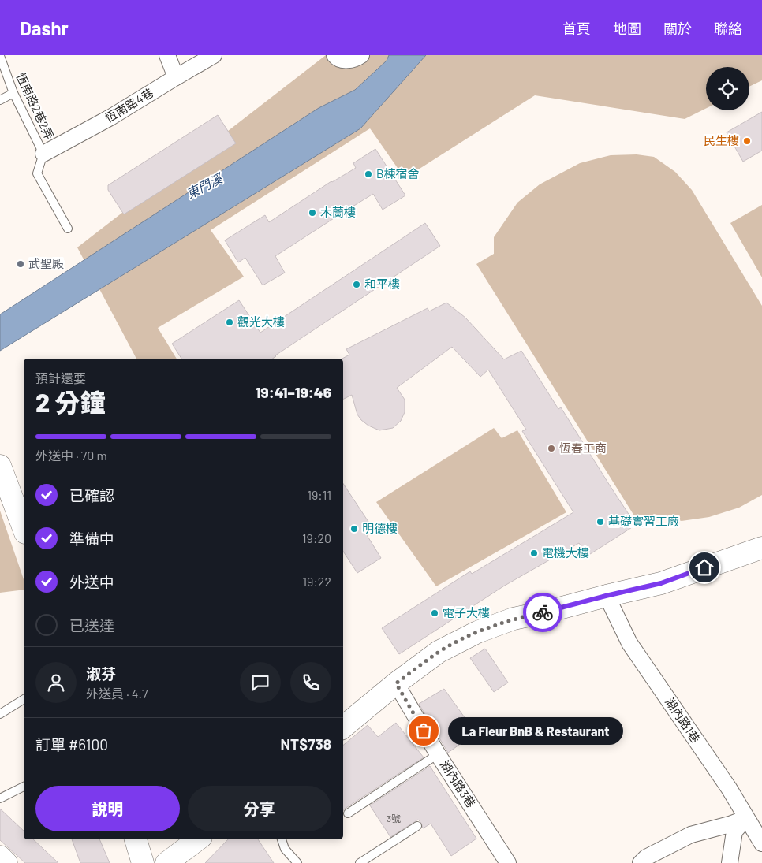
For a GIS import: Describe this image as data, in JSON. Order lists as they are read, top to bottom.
{
  "streets": {
    "street": ["恆南路4巷", "湖內路1巷", "湖內路3巷"],
    "lane": ["恆南路2巷2弄"]
  },
  "crossings": [
    ["恆南路4巷", "恆南路2巷2弄"]
  ],
  "water": ["東門溪"],
  "places": [
    "民生樓",
    "B棟宿舍",
    "木蘭樓",
    "武聖殿",
    "和平樓",
    "觀光大樓",
    "恆春工商",
    "基礎實習工廠",
    "明德樓",
    "電機大樓",
    "電子大樓",
    "La Fleur BnB & Restaurant"
  ],
  "house_numbers": ["3號"],
  "page": {
    "header": "Dashr",
    "nav": [
      "首頁",
      "地圖",
      "關於",
      "聯絡"
    ],
    "heading": ["2 分鐘", "預計還要", "19:41–19:46"],
    "panel": [
      "淑芬",
      "外送員 · 4.7",
      "訂單 #6100",
      "NT$738"
    ],
    "bar": "外送中 · 70 m",
    "list": [
      ["已確認", "19:11"],
      ["準備中", "19:20"],
      ["外送中", "19:22"],
      "已送達"
    ],
    "bubble": "La Fleur BnB & Restaurant",
    "buttons": ["說明", "分享"]
  }
}
